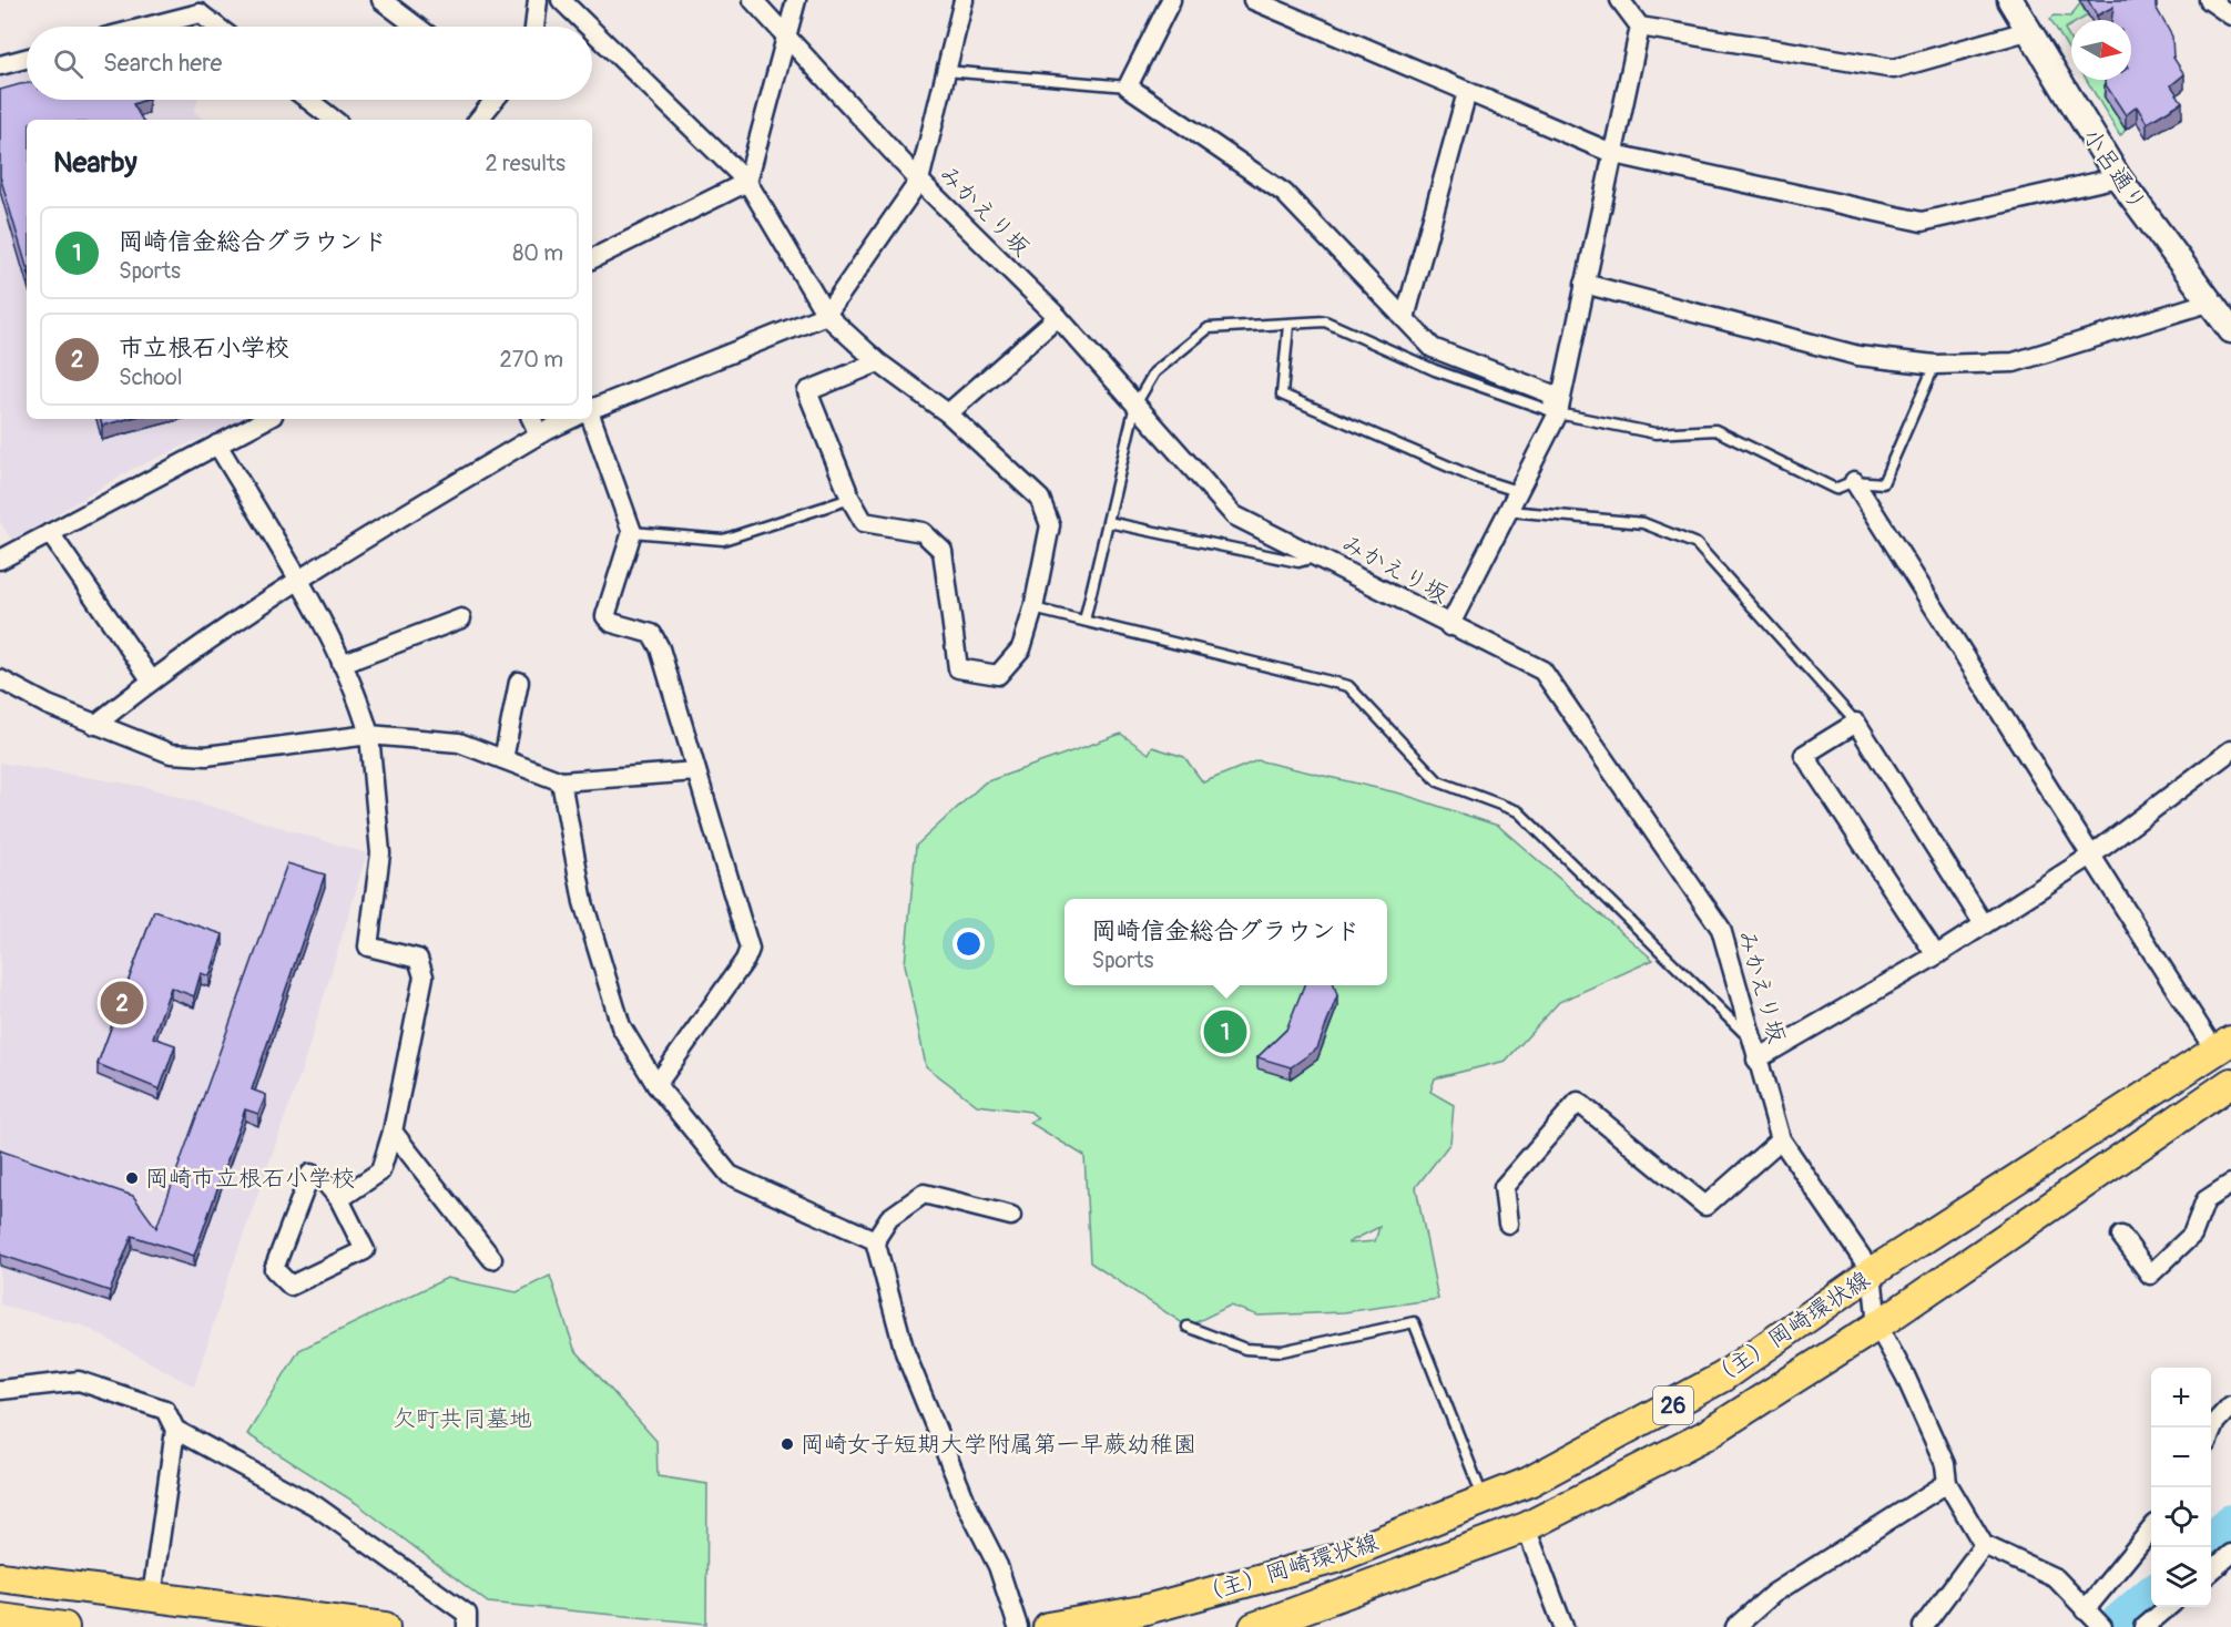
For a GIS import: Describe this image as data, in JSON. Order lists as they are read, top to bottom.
{
  "streets": {
    "main road": ["（主）岡崎環状線", "26"],
    "street": ["小呂通り", "みかえり坂"]
  },
  "crossings": [
    ["みかえり坂", "（主）岡崎環状線"]
  ],
  "parks": ["欠町共同墓地"],
  "places": ["岡崎市立根石小学校", "岡崎女子短期大学附属第一早蕨幼稚園"],
  "north": "right",
  "page": {
    "search": "Search here",
    "heading": ["Nearby", "2 results"],
    "list": [
      {
        "mark": "1",
        "name": "岡崎信金総合グラウンド",
        "note": "Sports",
        "value": "80 m"
      },
      {
        "mark": "2",
        "name": "市立根石小学校",
        "note": "School",
        "value": "270 m"
      }
    ],
    "popup": ["岡崎信金総合グラウンド", "Sports"],
    "pins": ["2", "1"],
    "map_buttons": ["+", "−"]
  }
}
